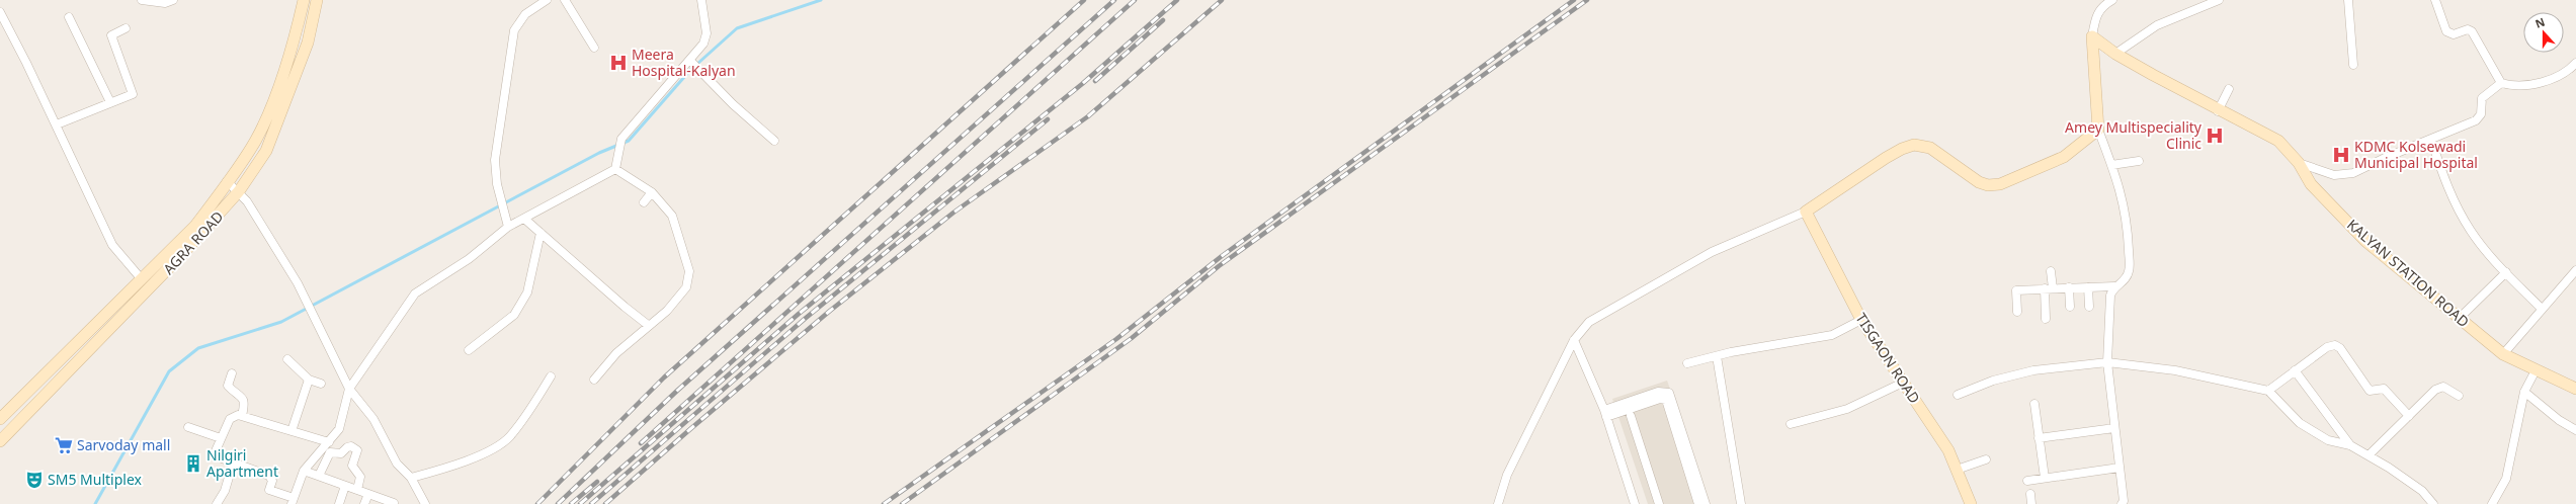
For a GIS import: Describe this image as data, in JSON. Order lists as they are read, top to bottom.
{
  "streets": {
    "street": ["AGRA ROAD", "KALYAN STATION ROAD", "TISGAON ROAD"]
  },
  "places": {
    "hospital": ["Meera Hospital-Kalyan", "Amey Multispeciality Clinic", "KDMC Kolsewadi Municipal Hospital"],
    "supermarket": ["Sarvoday mall"],
    "building": ["Nilgiri Apartment"],
    "theatre": ["SM5 Multiplex"]
  },
  "north": "top"
}
